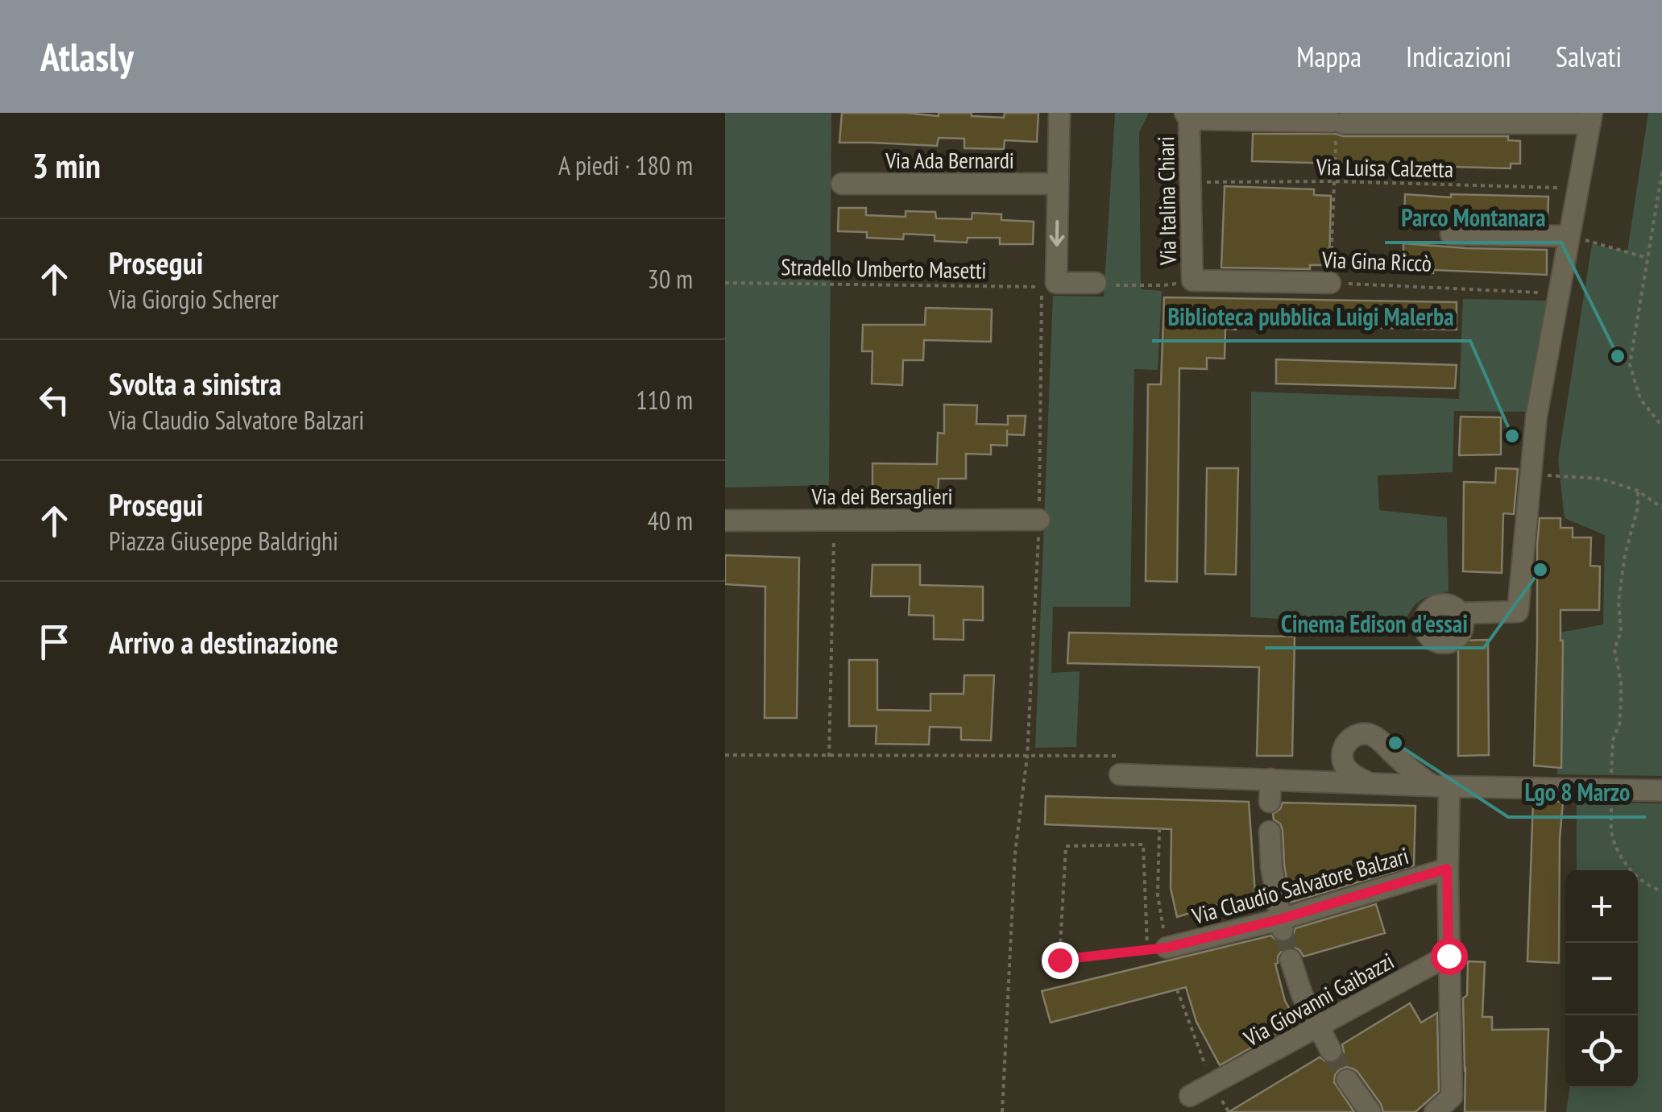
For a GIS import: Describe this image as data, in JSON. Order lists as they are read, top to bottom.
{
  "streets": {
    "street": [
      "Via Ada Bernardi",
      "Via Italina Chiari",
      "Via Gina Riccò",
      "Via dei Bersaglieri",
      "Via Claudio Salvatore Balzari",
      "Via Giovanni Gaibazzi"
    ],
    "path": ["Via Luisa Calzetta", "Stradello Umberto Masetti"]
  },
  "crossings": [
    ["Via Luisa Calzetta", "Via Italina Chiari"],
    ["Via Italina Chiari", "Via Gina Riccò"]
  ],
  "places": [
    "Parco Montanara",
    "Biblioteca pubblica Luigi Malerba",
    "Cinema Edison d'essai",
    "Lgo 8 Marzo"
  ],
  "page": {
    "header": "Atlasly",
    "nav": ["Mappa", "Indicazioni", "Salvati"],
    "heading": ["3 min", "A piedi · 180 m"],
    "list": [
      ["Prosegui", "Via Giorgio Scherer", "30 m"],
      ["Svolta a sinistra", "Via Claudio Salvatore Balzari", "110 m"],
      ["Prosegui", "Piazza Giuseppe Baldrighi", "40 m"],
      "Arrivo a destinazione"
    ],
    "map_buttons": ["+", "−"]
  }
}
